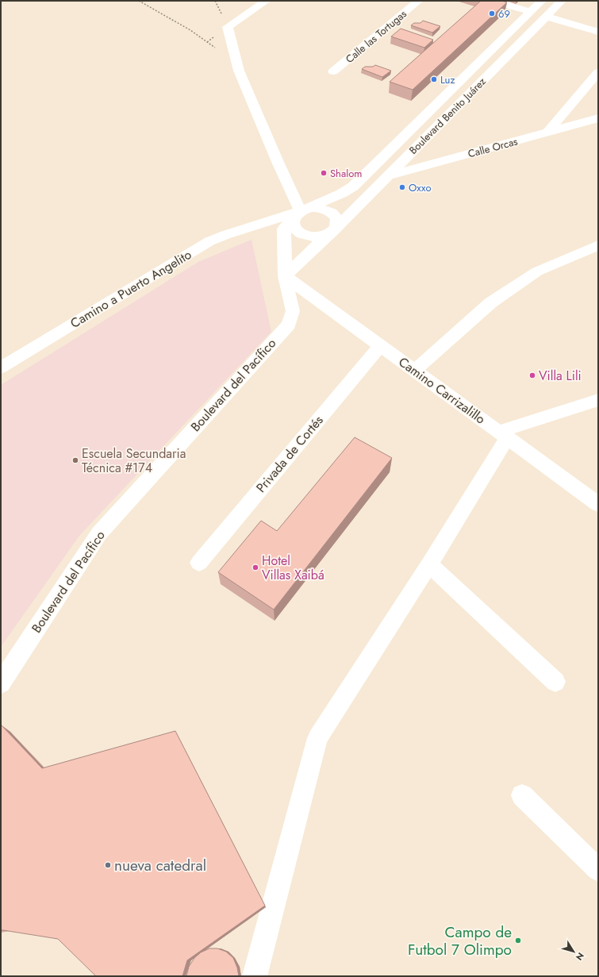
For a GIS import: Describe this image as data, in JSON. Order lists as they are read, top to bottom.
{
  "streets": {
    "street": [
      "Calle las Tortugas",
      "Boulevard Benito Juárez",
      "Calle Orcas",
      "Camino a Puerto Angelito",
      "Boulevard del Pacífico",
      "Camino Carrizalillo",
      "Privada de Cortés"
    ]
  },
  "crossings": [
    ["Boulevard Benito Juárez", "Calle Orcas"],
    ["Boulevard Benito Juárez", "Camino a Puerto Angelito"],
    ["Boulevard del Pacífico", "Camino Carrizalillo"],
    ["Camino Carrizalillo", "Privada de Cortés"]
  ],
  "places": [
    "69",
    "Luz",
    "Shalom",
    "Oxxo",
    "Villa Lili",
    "Escuela Secundaria Técnica #174",
    "Hotel Villas Xaibá",
    "nueva catedral",
    "Campo de Futbol 7 Olimpo"
  ],
  "north": "bottom right"
}
